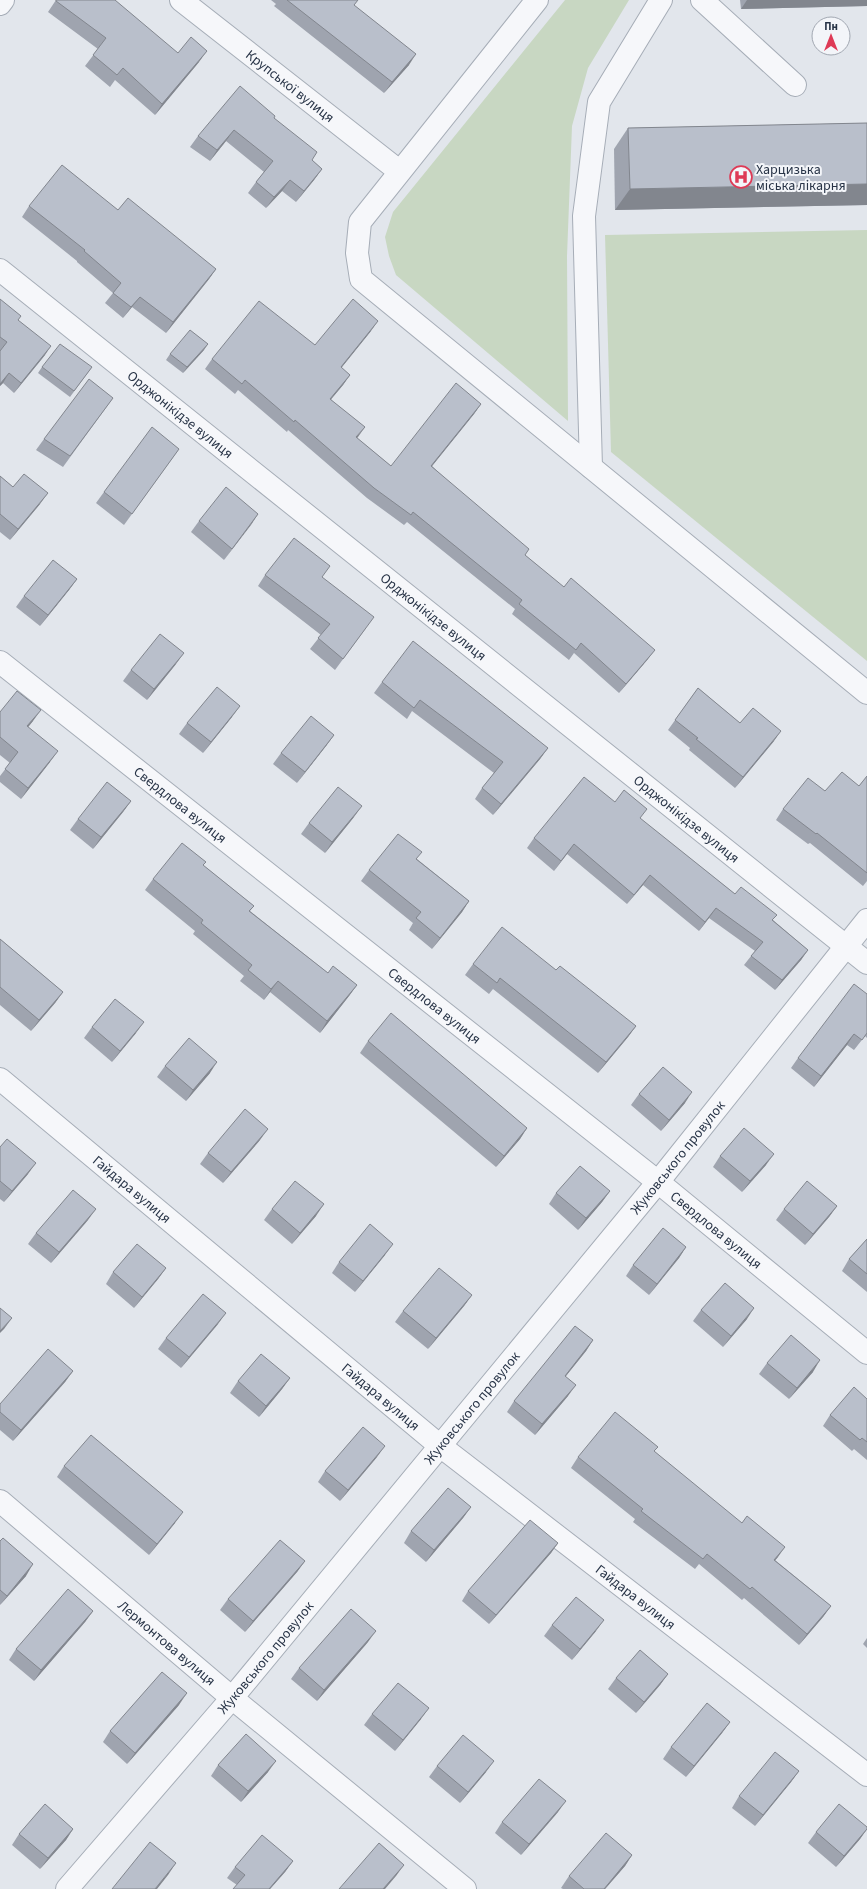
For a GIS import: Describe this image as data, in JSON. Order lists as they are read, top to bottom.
{
  "streets": {
    "street": [
      "Крупської вулиця",
      "Орджонікідзе вулиця",
      "Свердлова вулиця",
      "Жуковського провулок",
      "Гайдара вулиця",
      "Лермонтова вулиця"
    ]
  },
  "crossings": [
    ["Орджонікідзе вулиця", "Жуковського провулок"],
    ["Свердлова вулиця", "Жуковського провулок"],
    ["Жуковського провулок", "Гайдара вулиця"],
    ["Жуковського провулок", "Лермонтова вулиця"]
  ],
  "places": {
    "hospital": ["Харцизька міська лікарня"]
  },
  "north": "top"
}
